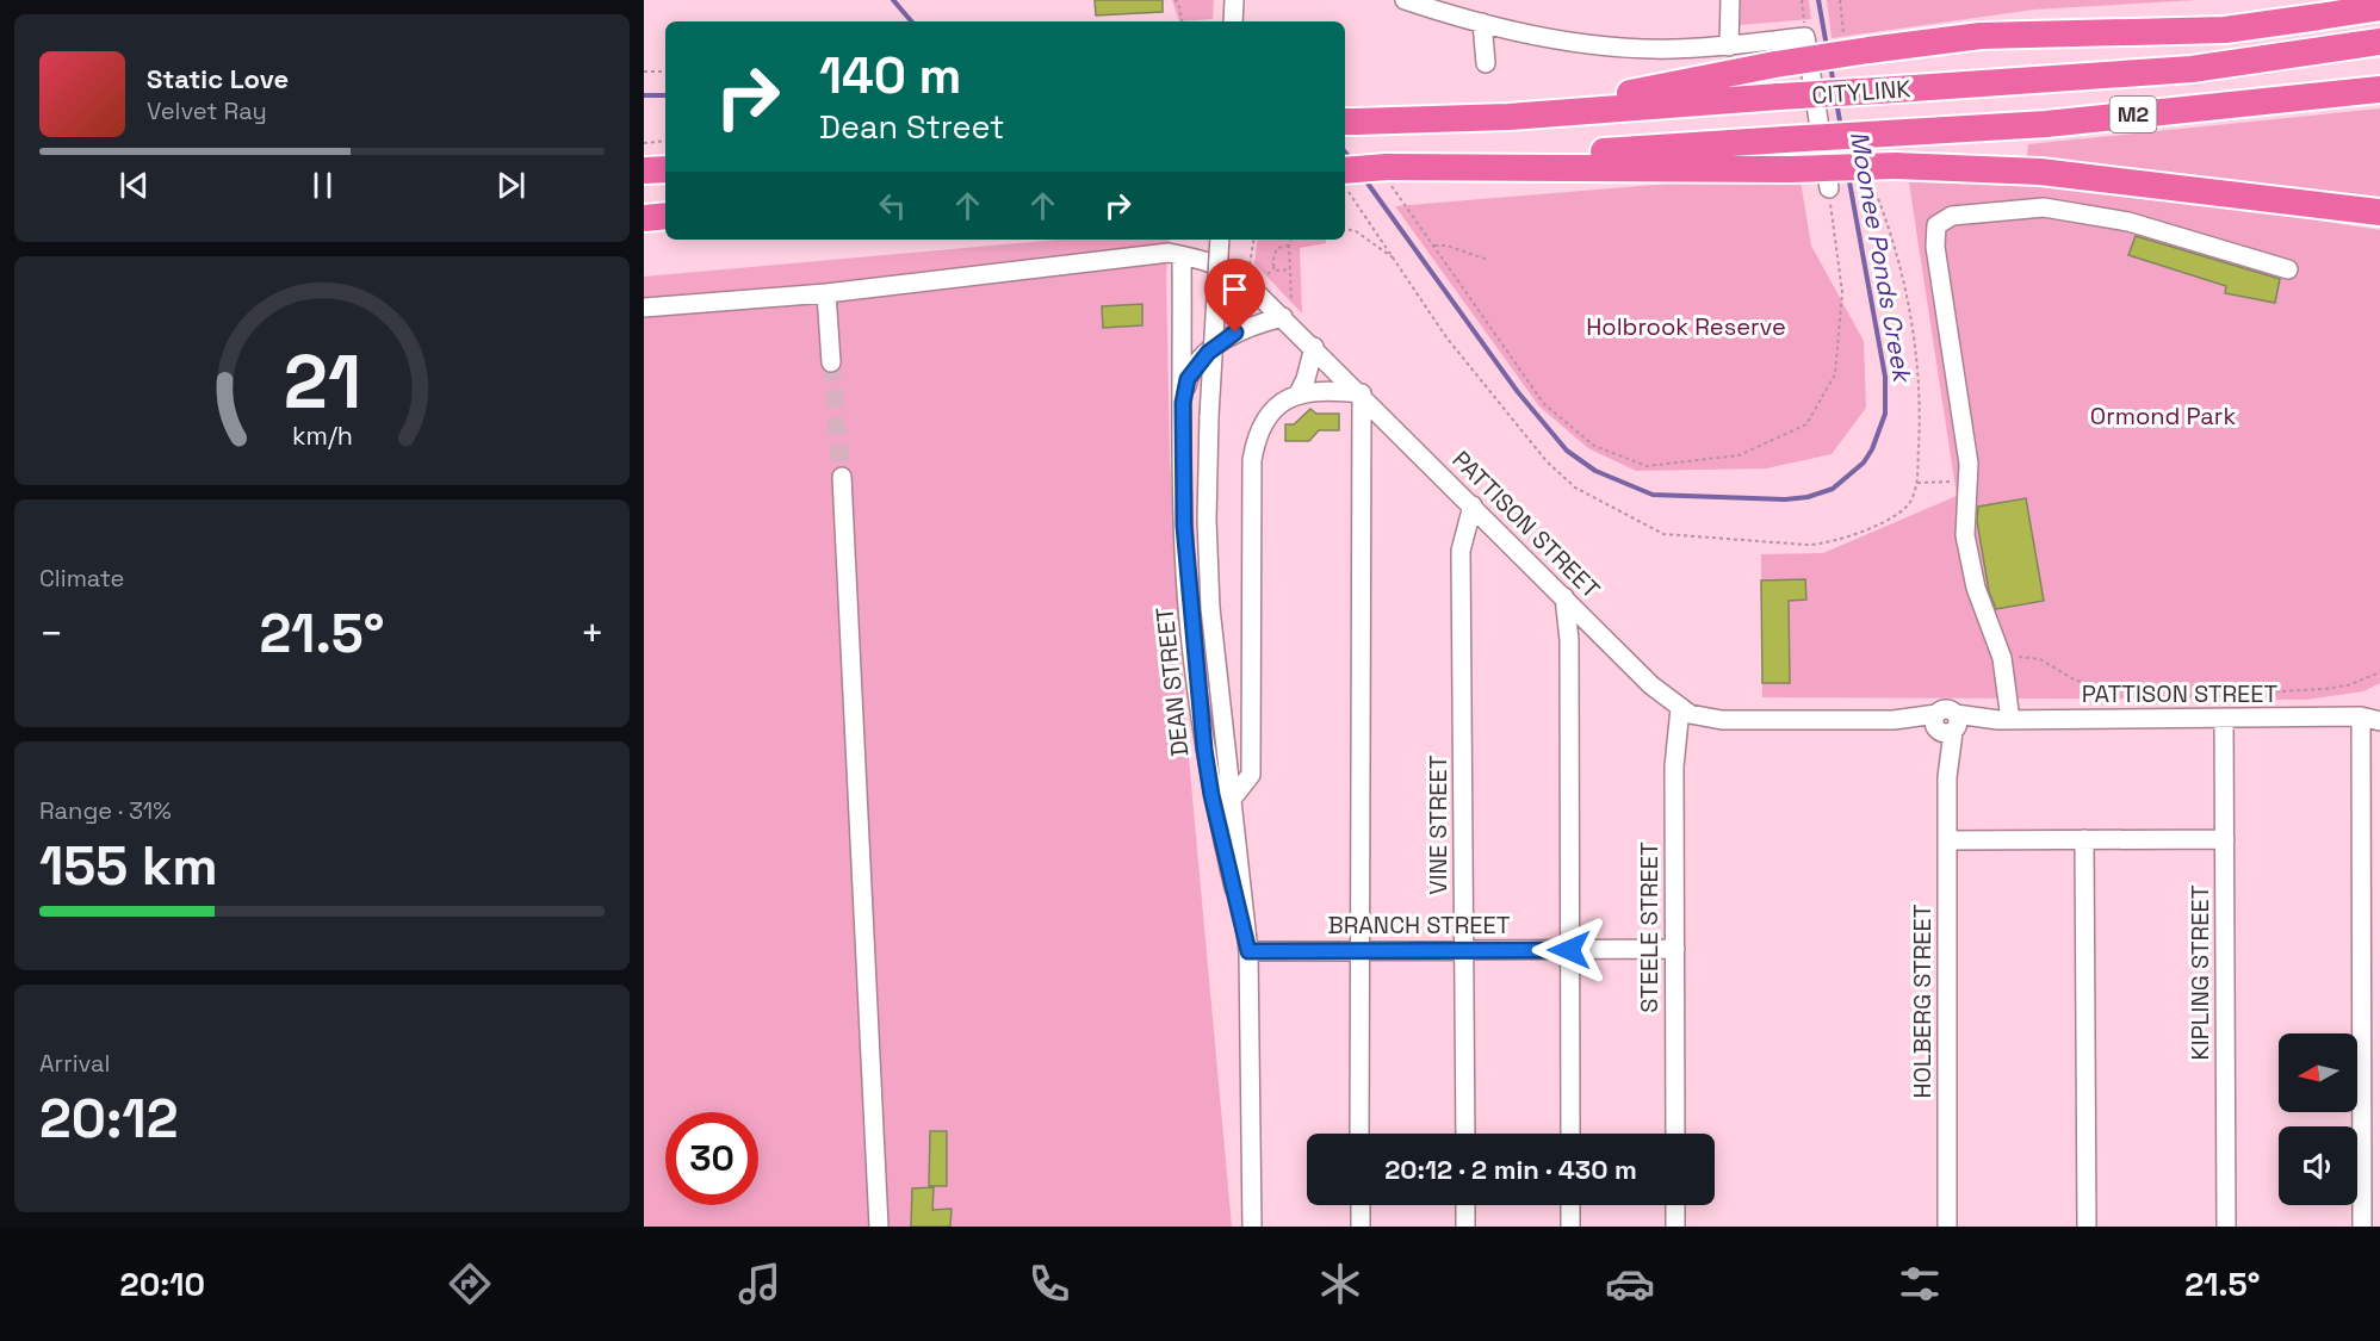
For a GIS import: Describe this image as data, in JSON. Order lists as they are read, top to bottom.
{
  "streets": {
    "highway": ["CITYLINK", "M2"],
    "street": [
      "PATTISON STREET",
      "DEAN STREET",
      "VINE STREET",
      "BRANCH STREET",
      "STEELE STREET",
      "KIPLING STREET",
      "HOLBERG STREET"
    ]
  },
  "crossings": [
    ["PATTISON STREET", "DEAN STREET"],
    ["PATTISON STREET", "VINE STREET"],
    ["PATTISON STREET", "STEELE STREET"],
    ["PATTISON STREET", "KIPLING STREET"],
    ["PATTISON STREET", "HOLBERG STREET"],
    ["DEAN STREET", "BRANCH STREET"],
    ["VINE STREET", "BRANCH STREET"],
    ["BRANCH STREET", "STEELE STREET"]
  ],
  "water": ["Moonee Ponds Creek"],
  "parks": ["Holbrook Reserve", "Ormond Park"],
  "north": "left",
  "page": {
    "turn": ["140 m", "Dean Street"],
    "song": ["Static Love", "Velvet Ray"],
    "tile": [
      "Climate",
      ["Range · 31%", "155 km"],
      ["Arrival", "20:12"]
    ],
    "heat": ["−", "21.5°", "+"],
    "limit": "30",
    "trip": "20:12 · 2 min · 430 m",
    "tabs": ["20:10", "21.5°"],
    "gauge": ["21", "km/h"]
  }
}
